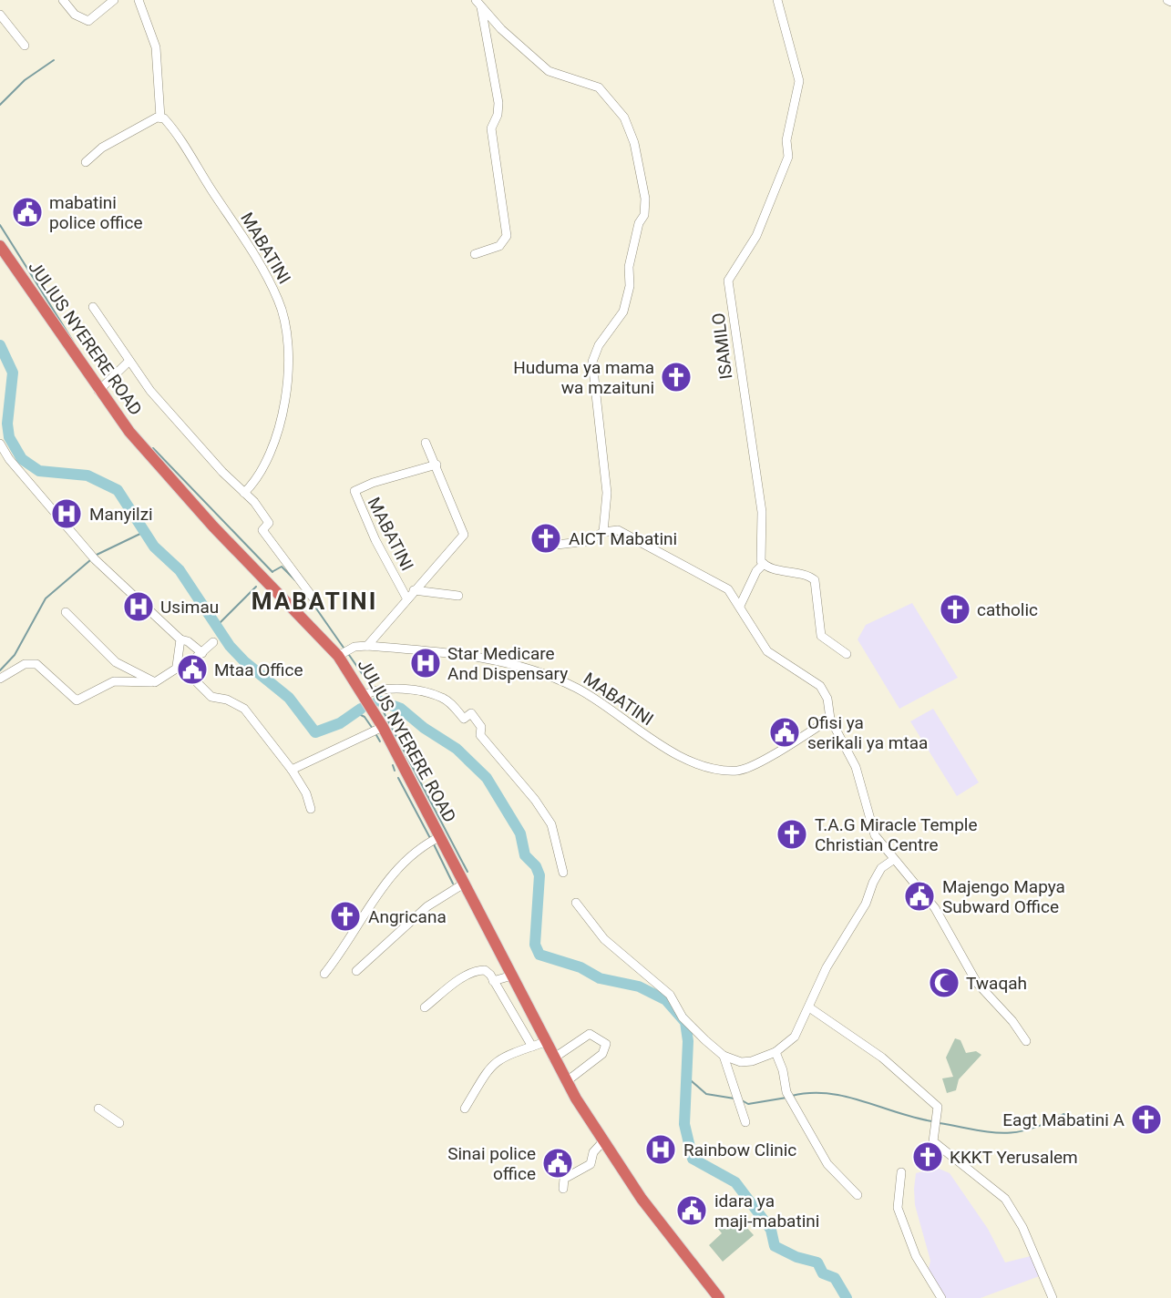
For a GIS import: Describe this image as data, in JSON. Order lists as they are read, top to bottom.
{
  "streets": {
    "highway": ["JULIUS NYERERE ROAD"],
    "street": ["MABATINI", "ISAMILO"]
  },
  "crossings": [
    ["MABATINI", "JULIUS NYERERE ROAD"]
  ],
  "districts": ["MABATINI"],
  "places": {
    "public building": [
      "mabatini police office",
      "Mtaa Office",
      "Ofisi ya serikali ya mtaa",
      "Majengo Mapya Subward Office",
      "Sinai police office",
      "idara ya maji-mabatini"
    ],
    "church": [
      "Huduma ya mama wa mzaituni",
      "AICT Mabatini",
      "catholic",
      "T.A.G Miracle Temple Christian Centre",
      "Angricana",
      "Eagt Mabatini A",
      "KKKT Yerusalem"
    ],
    "hospital": [
      "Manyilzi",
      "Usimau",
      "Star Medicare And Dispensary",
      "Rainbow Clinic"
    ],
    "mosque": ["Twaqah"]
  }
}
